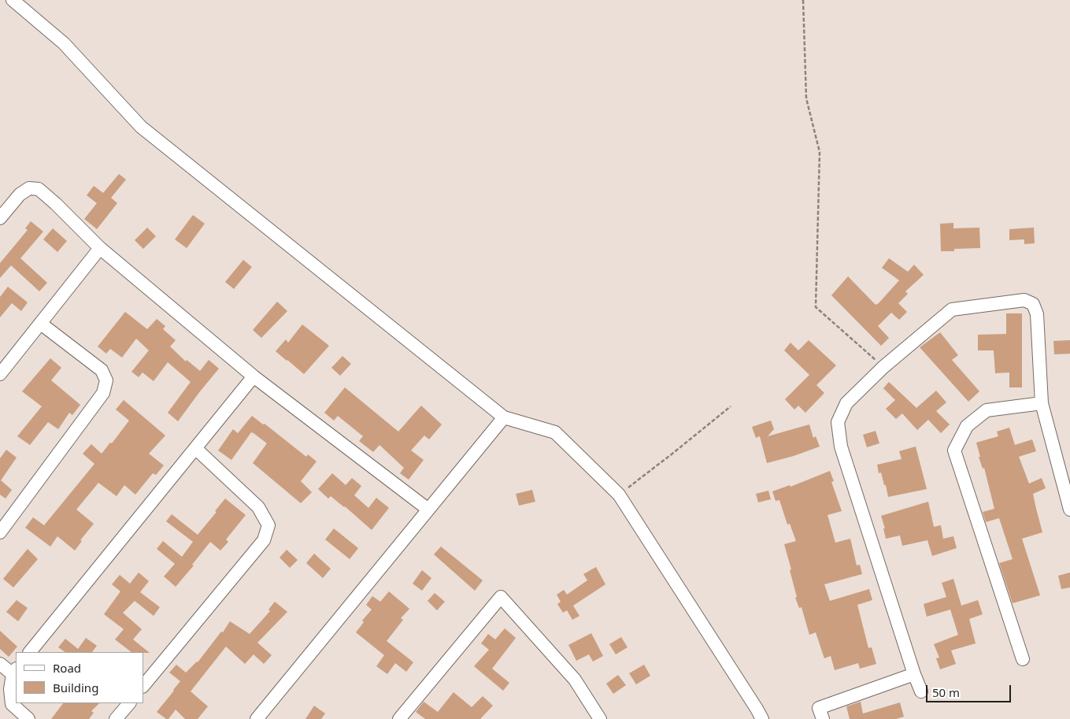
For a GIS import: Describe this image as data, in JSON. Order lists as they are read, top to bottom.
{
  "legend": ["Road", "Building"],
  "scale_bar": "50 m"
}
